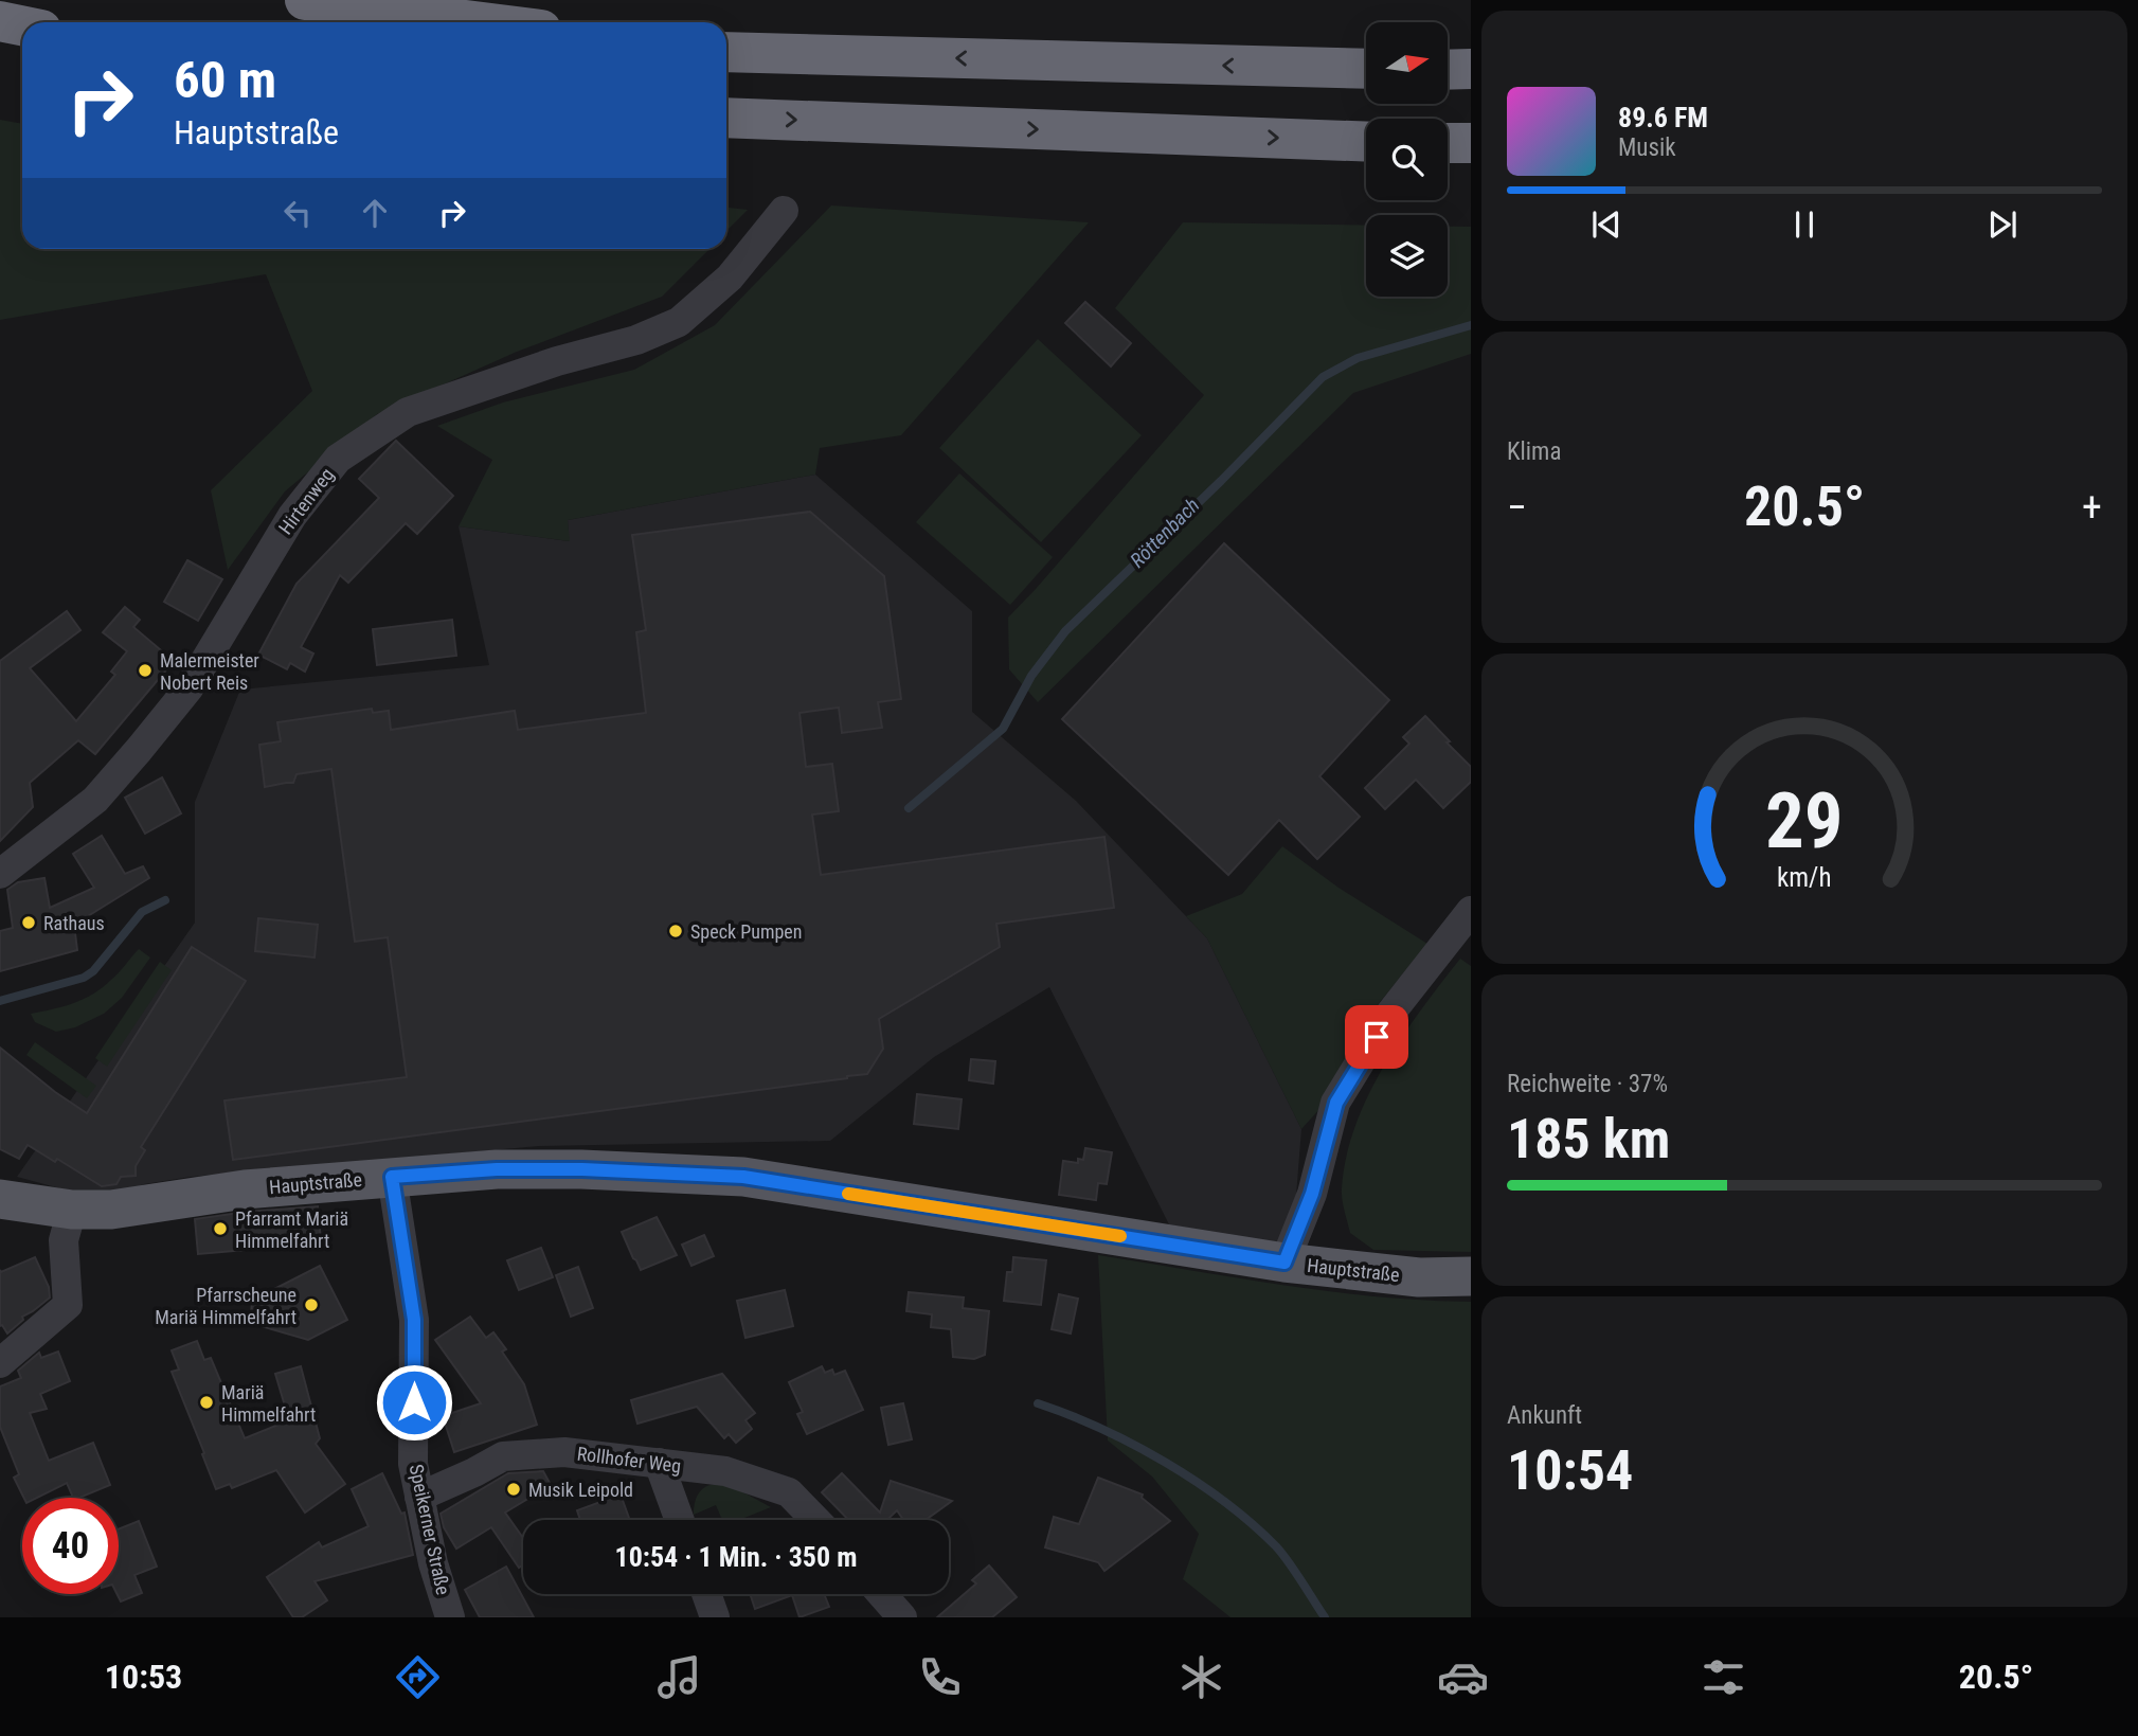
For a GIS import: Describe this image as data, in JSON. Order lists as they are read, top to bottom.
{
  "streets": {
    "main road": ["Hauptstraße"],
    "street": ["Hirtenweg", "Rollhofer Weg", "Speikerner Straße"]
  },
  "crossings": [
    ["Hauptstraße", "Speikerner Straße"],
    ["Rollhofer Weg", "Speikerner Straße"]
  ],
  "water": ["Röttenbach"],
  "places": [
    "Malermeister Nobert Reis",
    "Rathaus",
    "Speck Pumpen",
    "Pfarramt Mariä Himmelfahrt",
    "Pfarrscheune Mariä Himmelfahrt",
    "Mariä Himmelfahrt",
    "Musik Leipold"
  ],
  "north": "right",
  "page": {
    "turn": ["60 m", "Hauptstraße"],
    "song": ["89.6 FM", "Musik"],
    "tile": [
      "Klima",
      ["Reichweite · 37%", "185 km"],
      ["Ankunft", "10:54"]
    ],
    "heat": ["−", "20.5°", "+"],
    "limit": "40",
    "trip": "10:54 · 1 Min. · 350 m",
    "tabs": ["10:53", "20.5°"],
    "gauge": ["29", "km/h"]
  }
}
